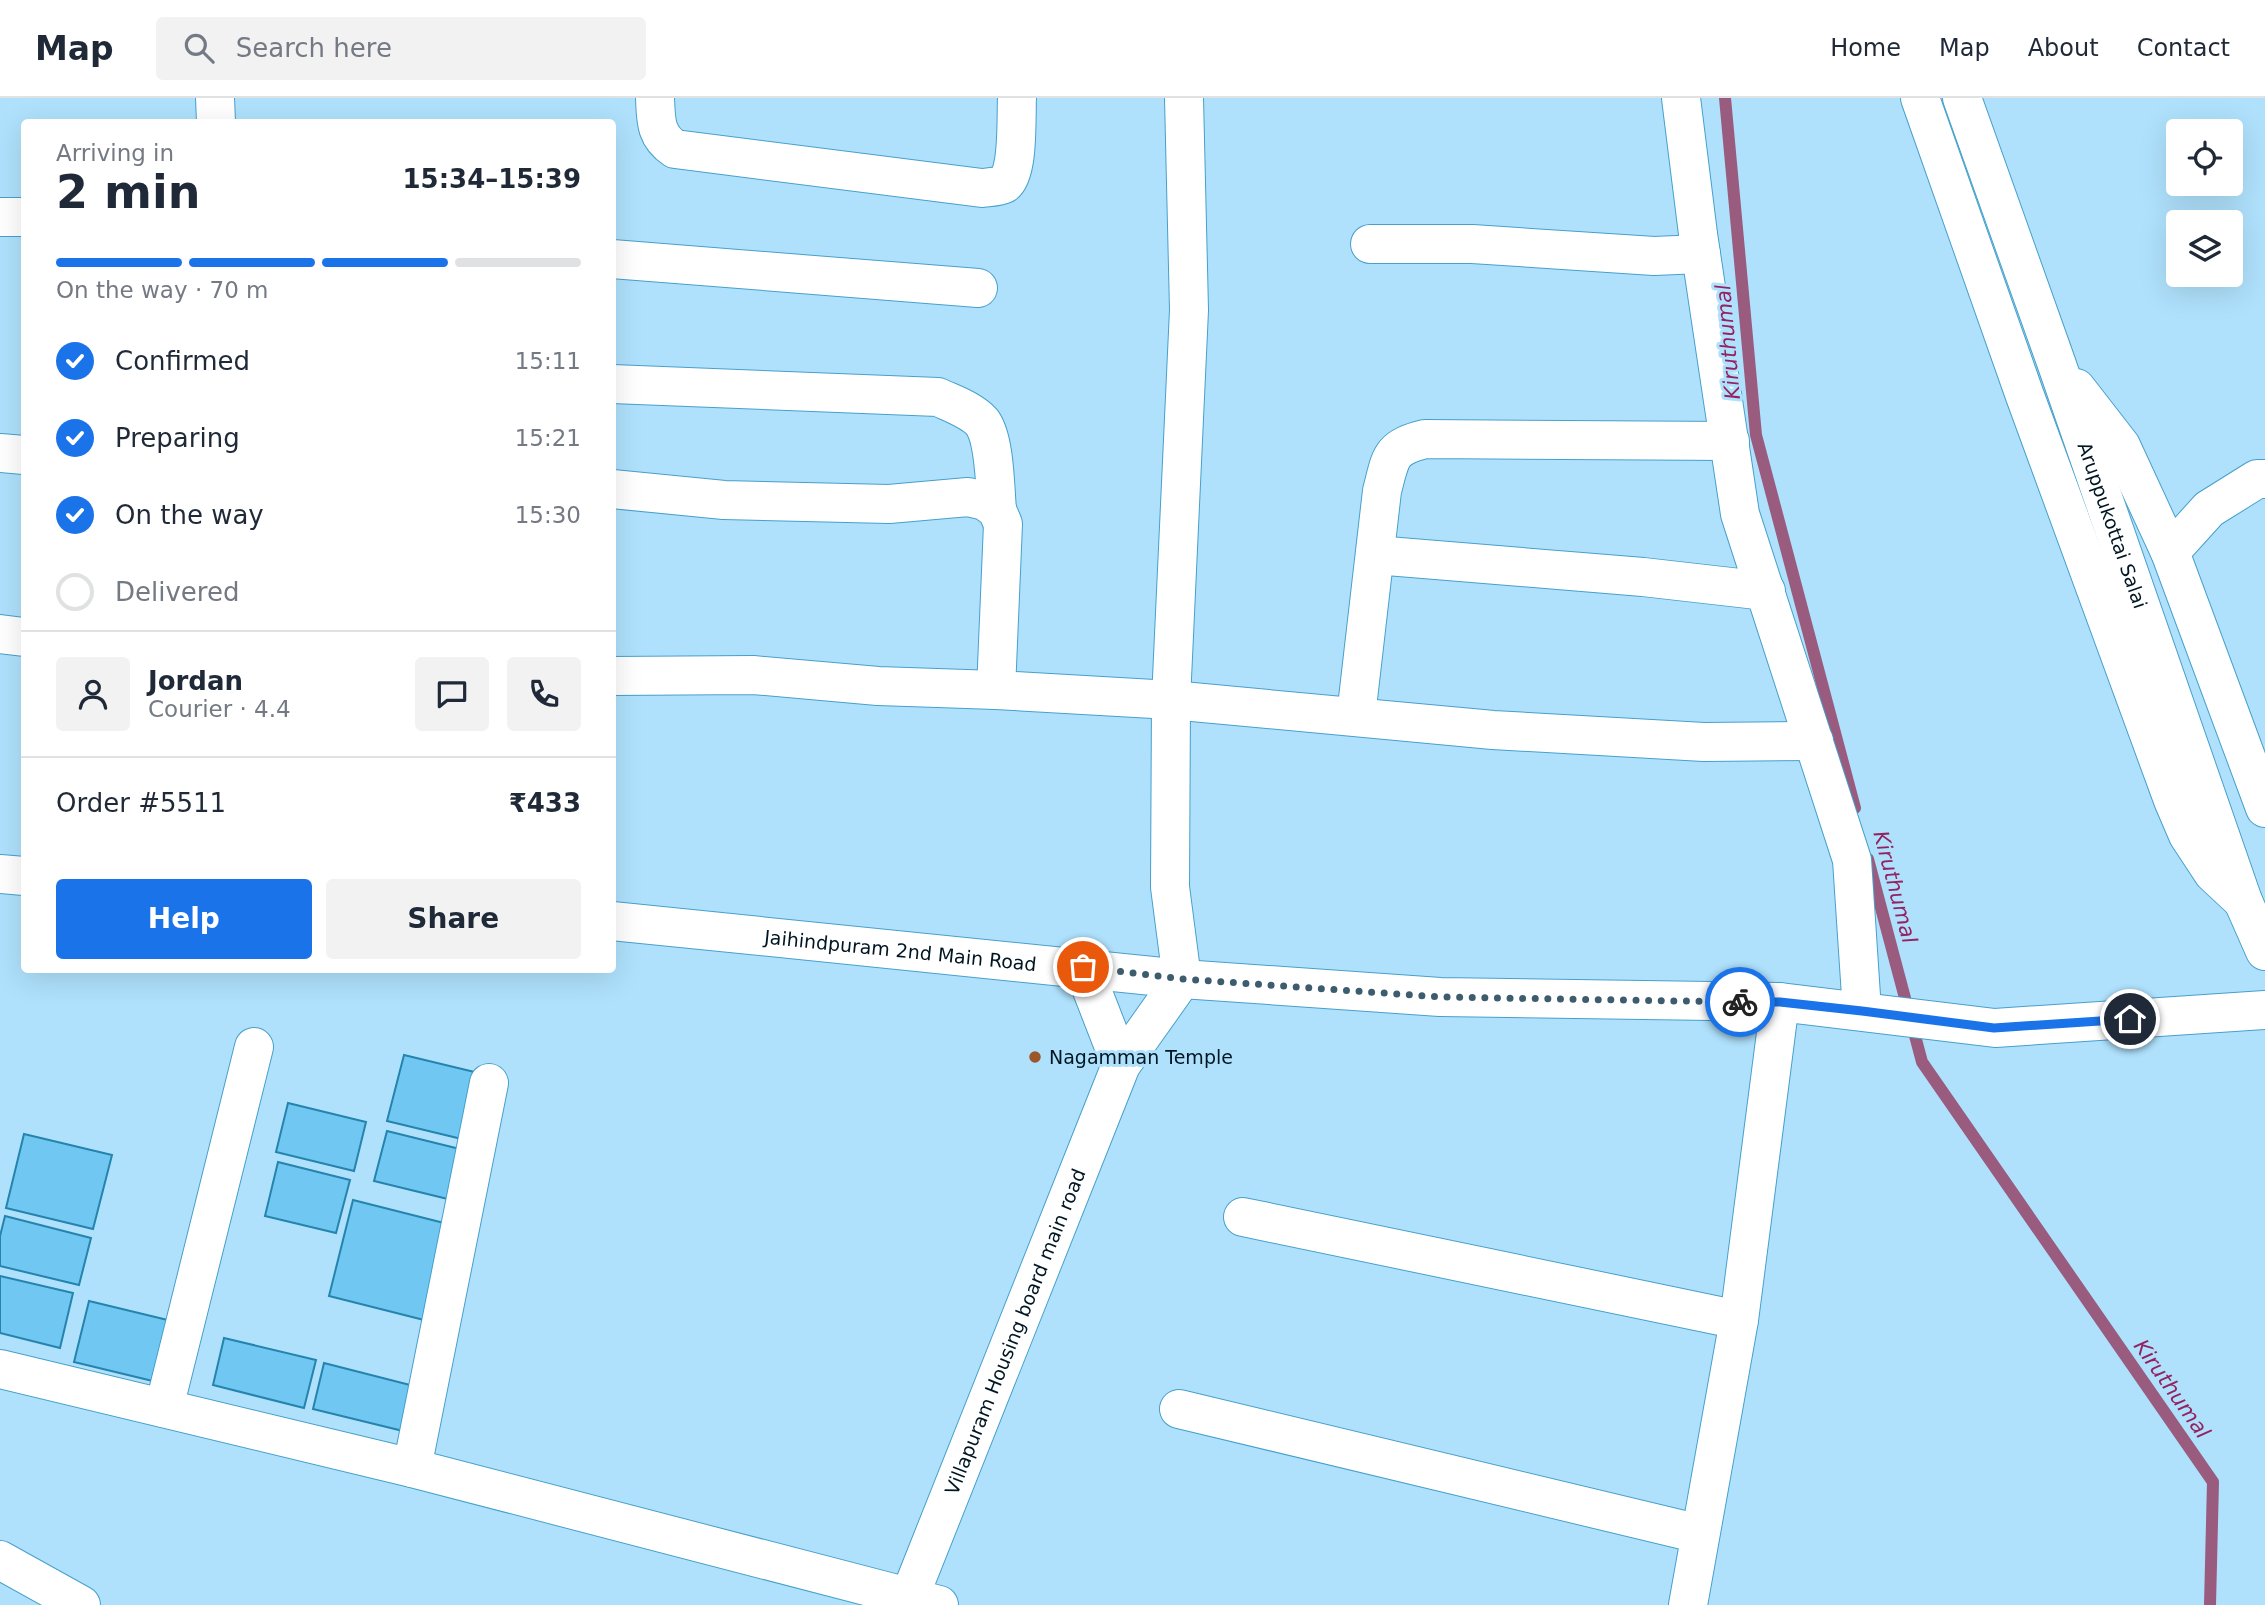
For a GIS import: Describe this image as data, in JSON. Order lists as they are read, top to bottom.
{
  "streets": {
    "street": ["Aruppukottai Salai", "Jaihindpuram 2nd Main Road", "Villapuram Housing board main road"]
  },
  "crossings": [
    ["Jaihindpuram 2nd Main Road", "Villapuram Housing board main road"]
  ],
  "water": ["Kiruthumal"],
  "places": ["Nagamman Temple"],
  "page": {
    "header": "Map",
    "search": "Search here",
    "nav": [
      "Home",
      "Map",
      "About",
      "Contact"
    ],
    "heading": ["2 min", "Arriving in", "15:34–15:39"],
    "panel": [
      "Jordan",
      "Courier · 4.4",
      "Order #5511",
      "₹433"
    ],
    "bar": "On the way · 70 m",
    "list": [
      ["Confirmed", "15:11"],
      ["Preparing", "15:21"],
      ["On the way", "15:30"],
      "Delivered"
    ],
    "buttons": ["Help", "Share"]
  }
}
